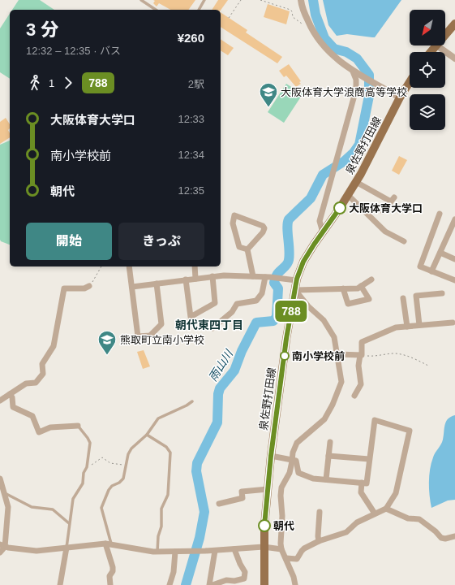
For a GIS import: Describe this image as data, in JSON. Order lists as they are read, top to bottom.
{
  "streets": {
    "main road": ["泉佐野打田線"]
  },
  "districts": ["朝代東四丁目"],
  "water": ["雨山川"],
  "places": {
    "school or university": ["大阪体育大学浪商高等学校", "熊取町立南小学校"],
    "other": ["大阪体育大学口", "南小学校前", "朝代"]
  },
  "lines": ["bus line 788"],
  "north": "bottom left",
  "page": {
    "on_map": "788",
    "heading": ["3 分", "12:32 – 12:35 · バス", "¥260"],
    "legs": ["1", "788", "2駅"],
    "list": [
      {
        "name": "大阪体育大学口",
        "value": "12:33"
      },
      {
        "name": "南小学校前",
        "value": "12:34"
      },
      {
        "name": "朝代",
        "value": "12:35"
      }
    ],
    "buttons": ["開始", "きっぷ"]
  }
}
